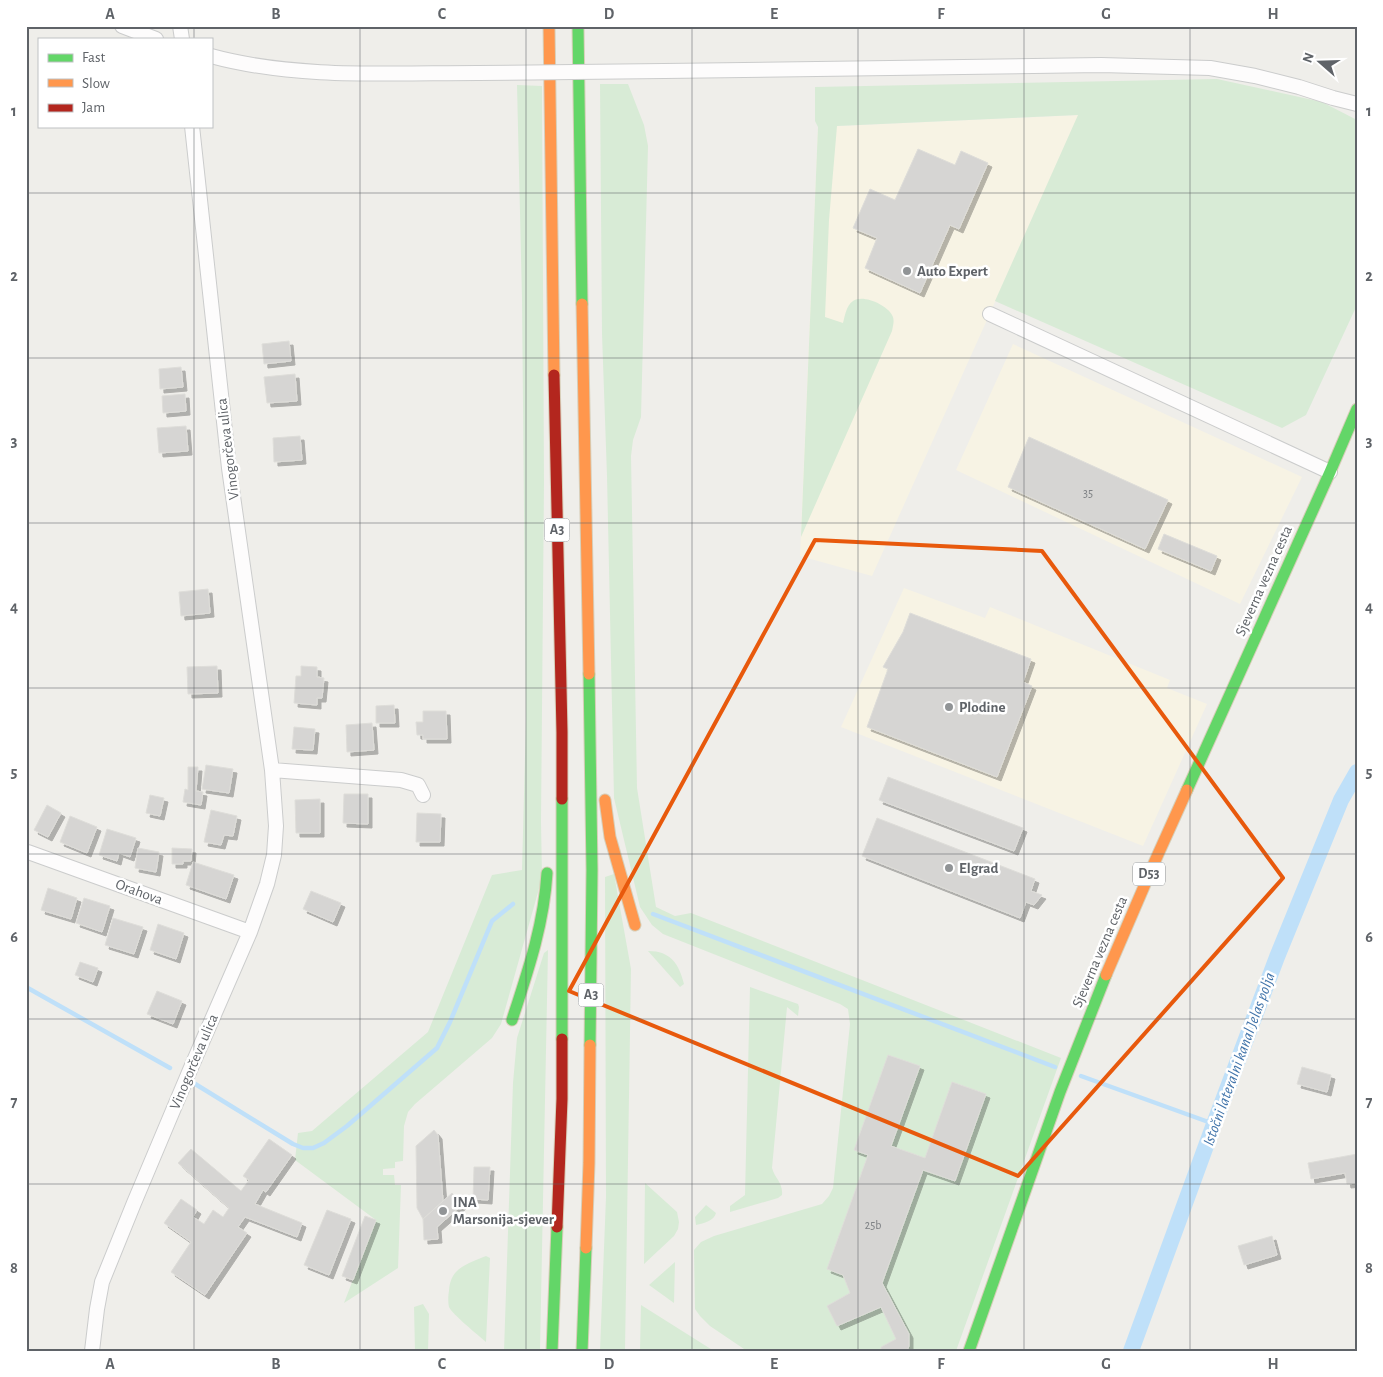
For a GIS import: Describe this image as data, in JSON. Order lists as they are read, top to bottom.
{
  "streets": {
    "main road": ["A3", "Sjeverna vezna cesta", "D53"],
    "street": ["Vinogorčeva ulica", "Orahova"]
  },
  "crossings": [
    ["Vinogorčeva ulica", "Orahova"]
  ],
  "water": ["Istočni lateralni kanal Jelas polja"],
  "places": [
    "Auto Expert",
    "Plodine",
    "Elgrad",
    "INA Marsonija-sjever"
  ],
  "house_numbers": ["35", "25b"],
  "legend": ["Fast", "Slow", "Jam"],
  "north": "left",
  "grid": {
    "columns": [
      "A",
      "B",
      "C",
      "D",
      "E",
      "F",
      "G",
      "H"
    ],
    "rows": [
      "1",
      "2",
      "3",
      "4",
      "5",
      "6",
      "7",
      "8"
    ]
  }
}
